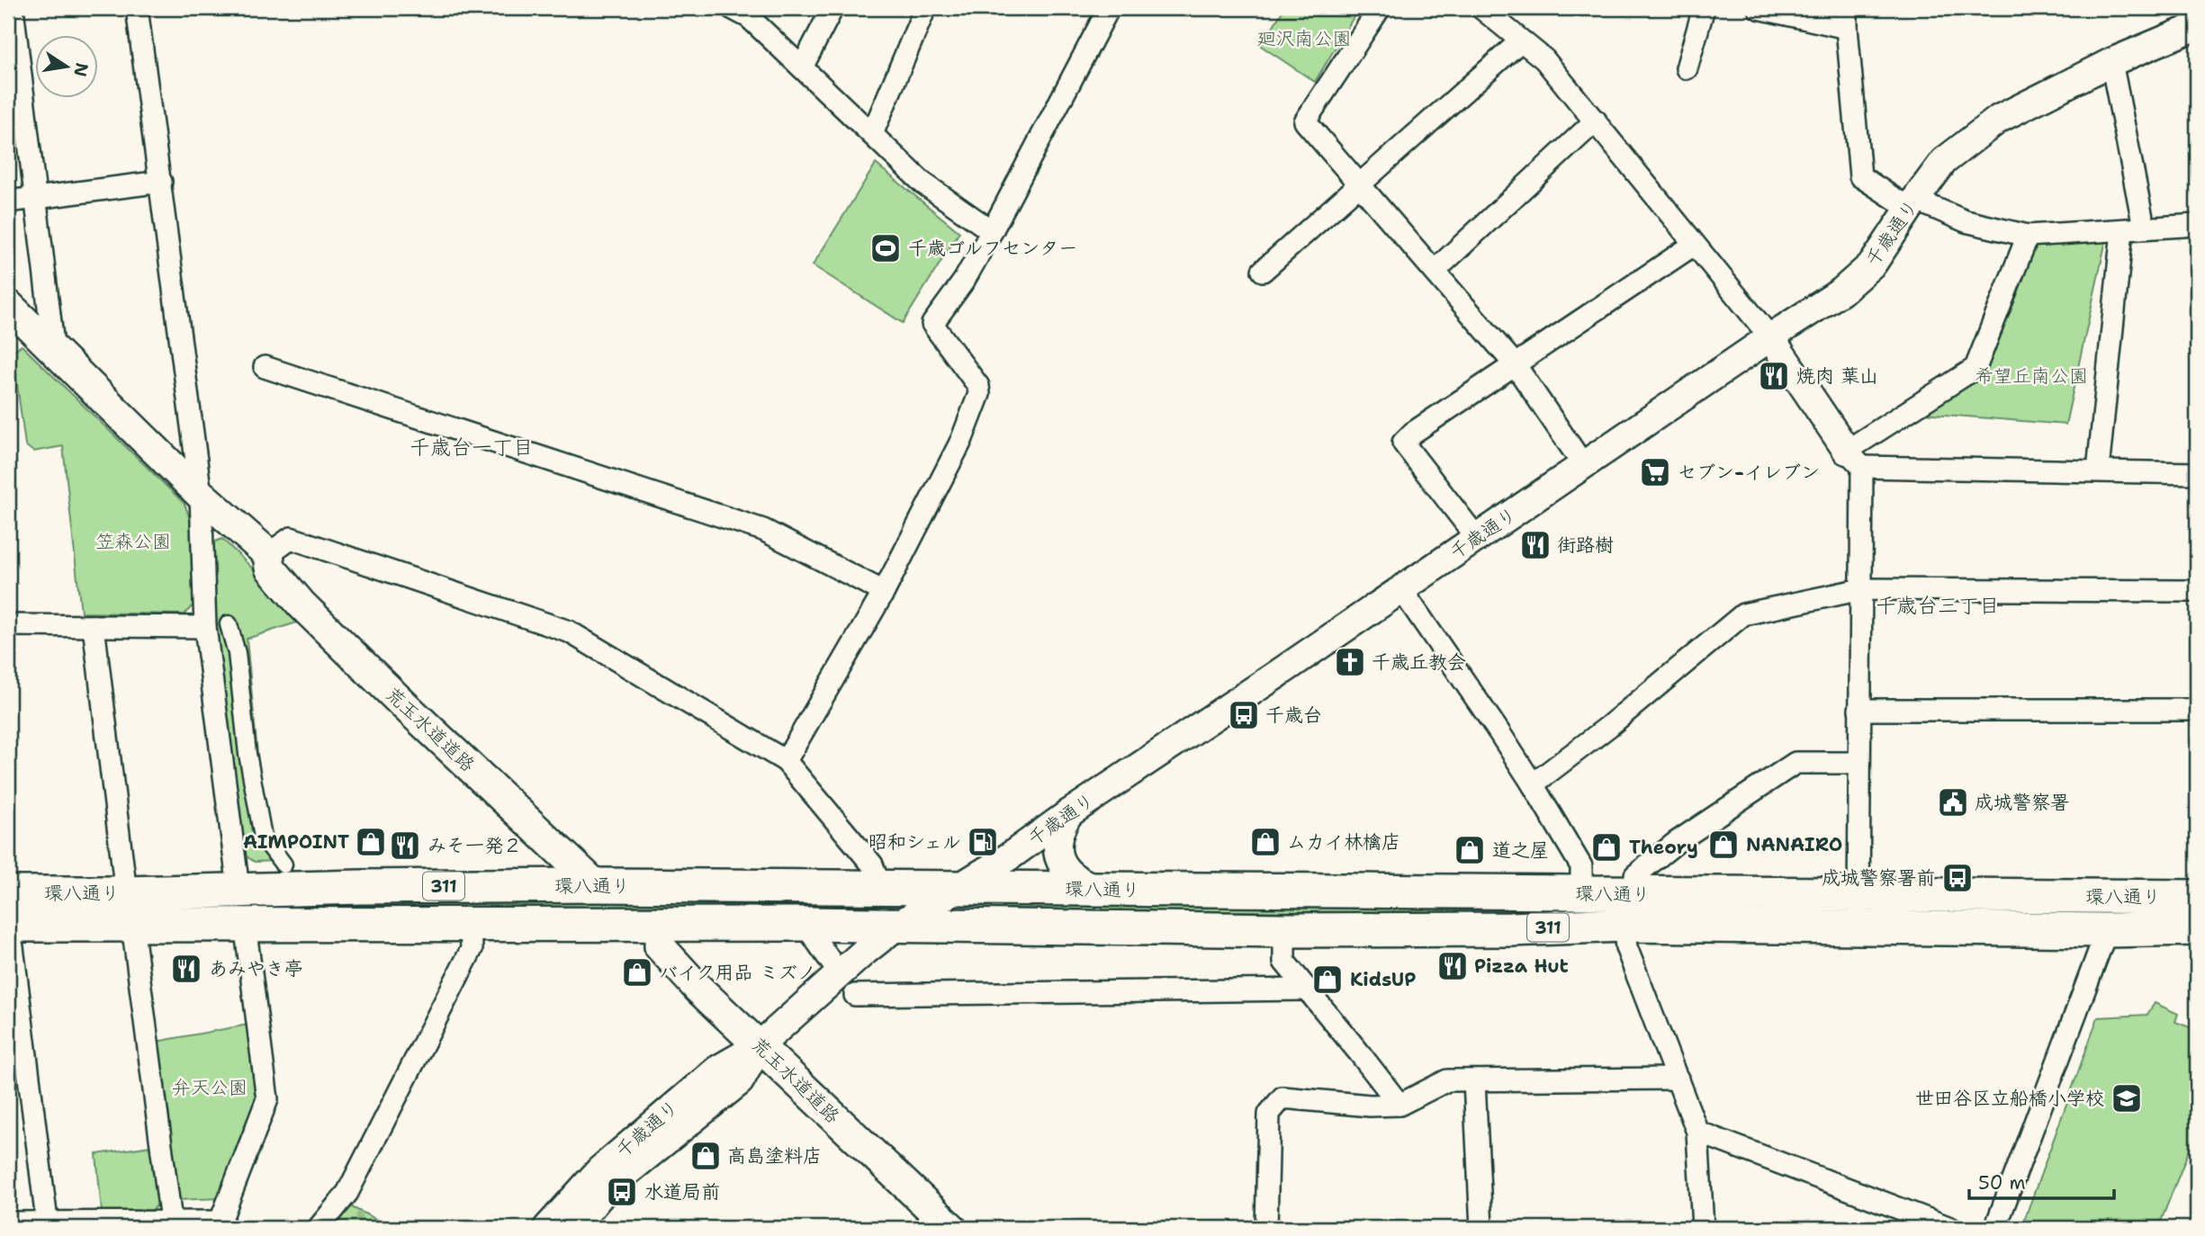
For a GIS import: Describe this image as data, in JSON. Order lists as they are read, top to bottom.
{
  "streets": {
    "main road": ["荒玉水道道路", "311", "環八通り"],
    "street": ["千歳通り"]
  },
  "crossings": [
    ["千歳通り", "荒玉水道道路"],
    ["千歳通り", "環八通り"],
    ["荒玉水道道路", "環八通り"]
  ],
  "districts": ["千歳台一丁目", "千歳台三丁目"],
  "parks": [
    "廻沢南公園",
    "希望丘南公園",
    "笠森公園",
    "弁天公園"
  ],
  "places": {
    "sports": ["千歳ゴルフセンター"],
    "restaurant": [
      "焼肉 葉山",
      "街路樹",
      "みそ一発２",
      "Pizza Hut",
      "あみやき亭"
    ],
    "supermarket": ["セブン-イレブン"],
    "church": ["千歳丘教会"],
    "bus stop": ["千歳台", "成城警察署前", "水道局前"],
    "public building": ["成城警察署"],
    "shop": [
      "AIMPOINT",
      "ムカイ林檎店",
      "NANAIRO",
      "Theory",
      "道之屋",
      "バイク用品 ミズノ",
      "KidsUP",
      "高島塗料店"
    ],
    "fuel station": ["昭和シェル"],
    "school or university": ["世田谷区立船橋小学校"]
  },
  "scale_bar": "50 m",
  "north": "right"
}
